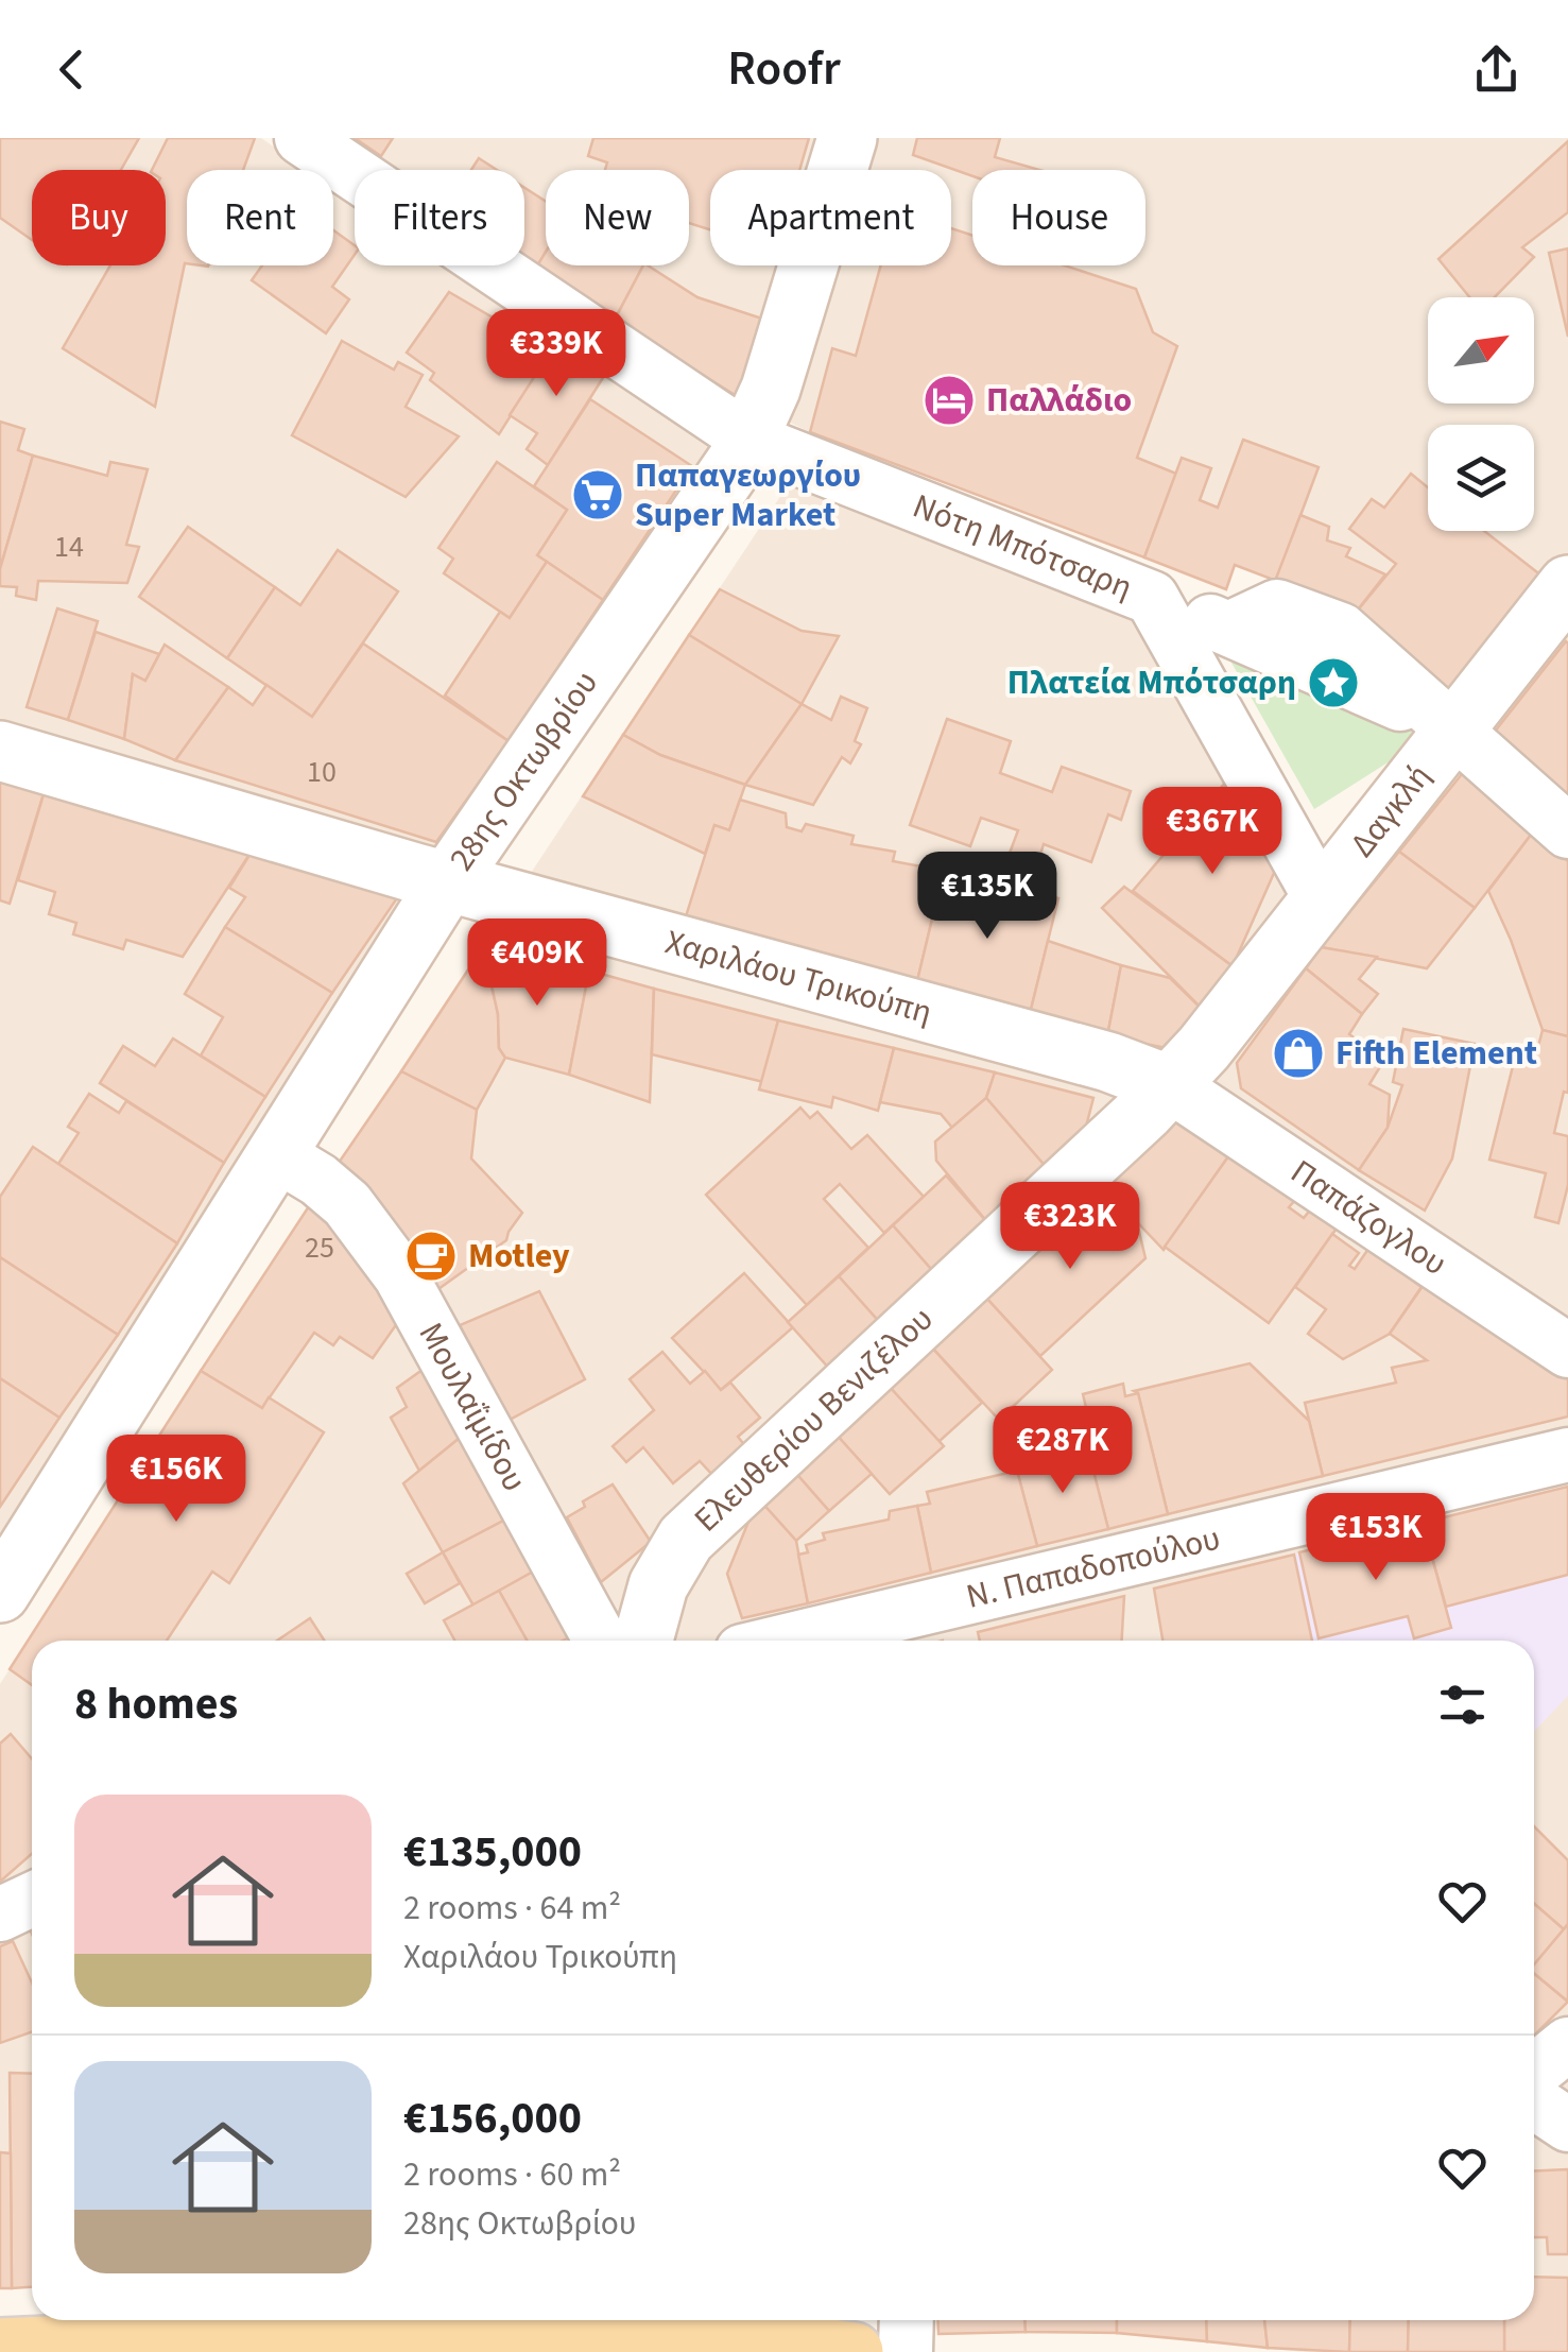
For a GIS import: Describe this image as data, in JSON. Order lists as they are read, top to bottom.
{
  "streets": {
    "main road": [
      "28ης Οκτωβρίου",
      "Δαγκλή",
      "Χαριλάου Τρικούπη",
      "Ελευθερίου Βενιζέλου"
    ],
    "street": [
      "Νότη Μπότσαρη",
      "Παπάζογλου",
      "Μουλαΐμίδου",
      "Ν. Παπαδοπούλου"
    ]
  },
  "crossings": [
    ["Νότη Μπότσαρη", "28ης Οκτωβρίου"],
    ["Νότη Μπότσαρη", "Δαγκλή"],
    ["28ης Οκτωβρίου", "Χαριλάου Τρικούπη"],
    ["28ης Οκτωβρίου", "Μουλαΐμίδου"],
    ["Δαγκλή", "Χαριλάου Τρικούπη"],
    ["Δαγκλή", "Παπάζογλου"],
    ["Δαγκλή", "Ελευθερίου Βενιζέλου"],
    ["Χαριλάου Τρικούπη", "Παπάζογλου"],
    ["Χαριλάου Τρικούπη", "Ελευθερίου Βενιζέλου"],
    ["Παπάζογλου", "Ελευθερίου Βενιζέλου"]
  ],
  "places": {
    "hotel": ["Παλλάδιο"],
    "supermarket": ["Παπαγεωργίου Super Market"],
    "place": ["Πλατεία Μπότσαρη"],
    "shop": ["Fifth Element"],
    "cafe": ["Motley"]
  },
  "house_numbers": ["14", "10", "25"],
  "north": "top right",
  "page": {
    "header": "Roofr",
    "chip": [
      "Buy",
      "Rent",
      "Filters",
      "New",
      "Apartment",
      "House"
    ],
    "price": [
      "€339K",
      "€367K",
      "€135K",
      "€409K",
      "€323K",
      "€287K",
      "€156K",
      "€153K"
    ],
    "heading": "8 homes",
    "list": [
      {
        "name": "€135,000",
        "note": "2 rooms · 64 m² · Χαριλάου Τρικούπη"
      },
      {
        "name": "€156,000",
        "note": "2 rooms · 60 m² · 28ης Οκτωβρίου"
      }
    ]
  }
}
